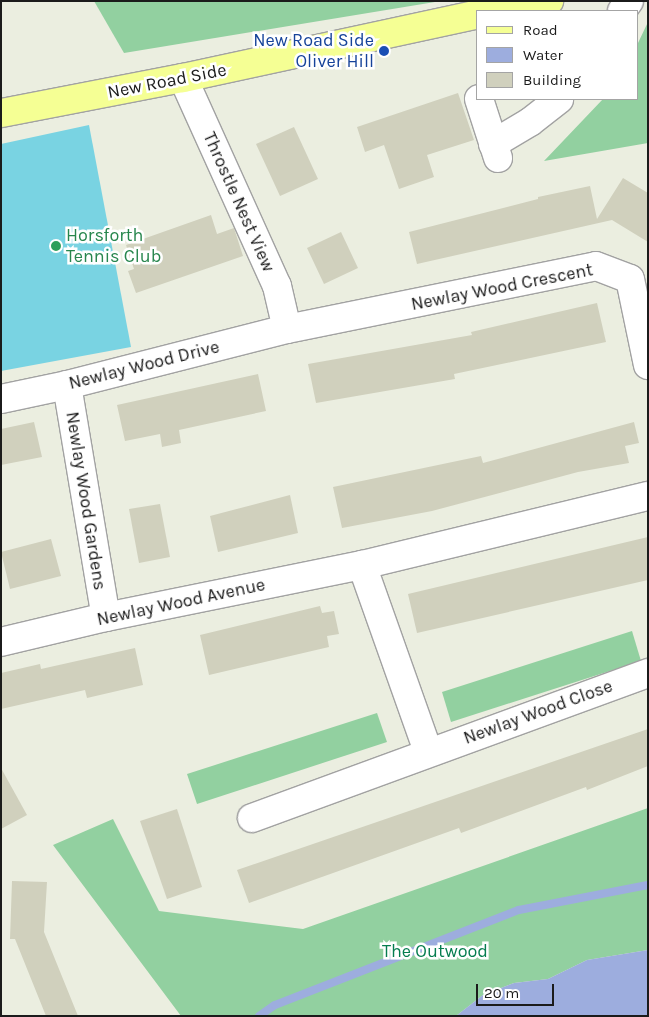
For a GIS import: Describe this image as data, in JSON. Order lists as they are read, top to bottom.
{
  "streets": {
    "main road": ["New Road Side"],
    "street": [
      "Throstle Nest View",
      "Newlay Wood Crescent",
      "Newlay Wood Drive",
      "Newlay Wood Gardens",
      "Newlay Wood Avenue",
      "Newlay Wood Close"
    ]
  },
  "crossings": [
    ["New Road Side", "Throstle Nest View"],
    ["Throstle Nest View", "Newlay Wood Crescent"],
    ["Throstle Nest View", "Newlay Wood Drive"],
    ["Newlay Wood Crescent", "Newlay Wood Drive"],
    ["Newlay Wood Drive", "Newlay Wood Gardens"],
    ["Newlay Wood Gardens", "Newlay Wood Avenue"]
  ],
  "parks": ["The Outwood"],
  "places": ["New Road Side Oliver Hill", "Horsforth Tennis Club"],
  "legend": ["Road", "Water", "Building"],
  "scale_bar": "20 m"
}
